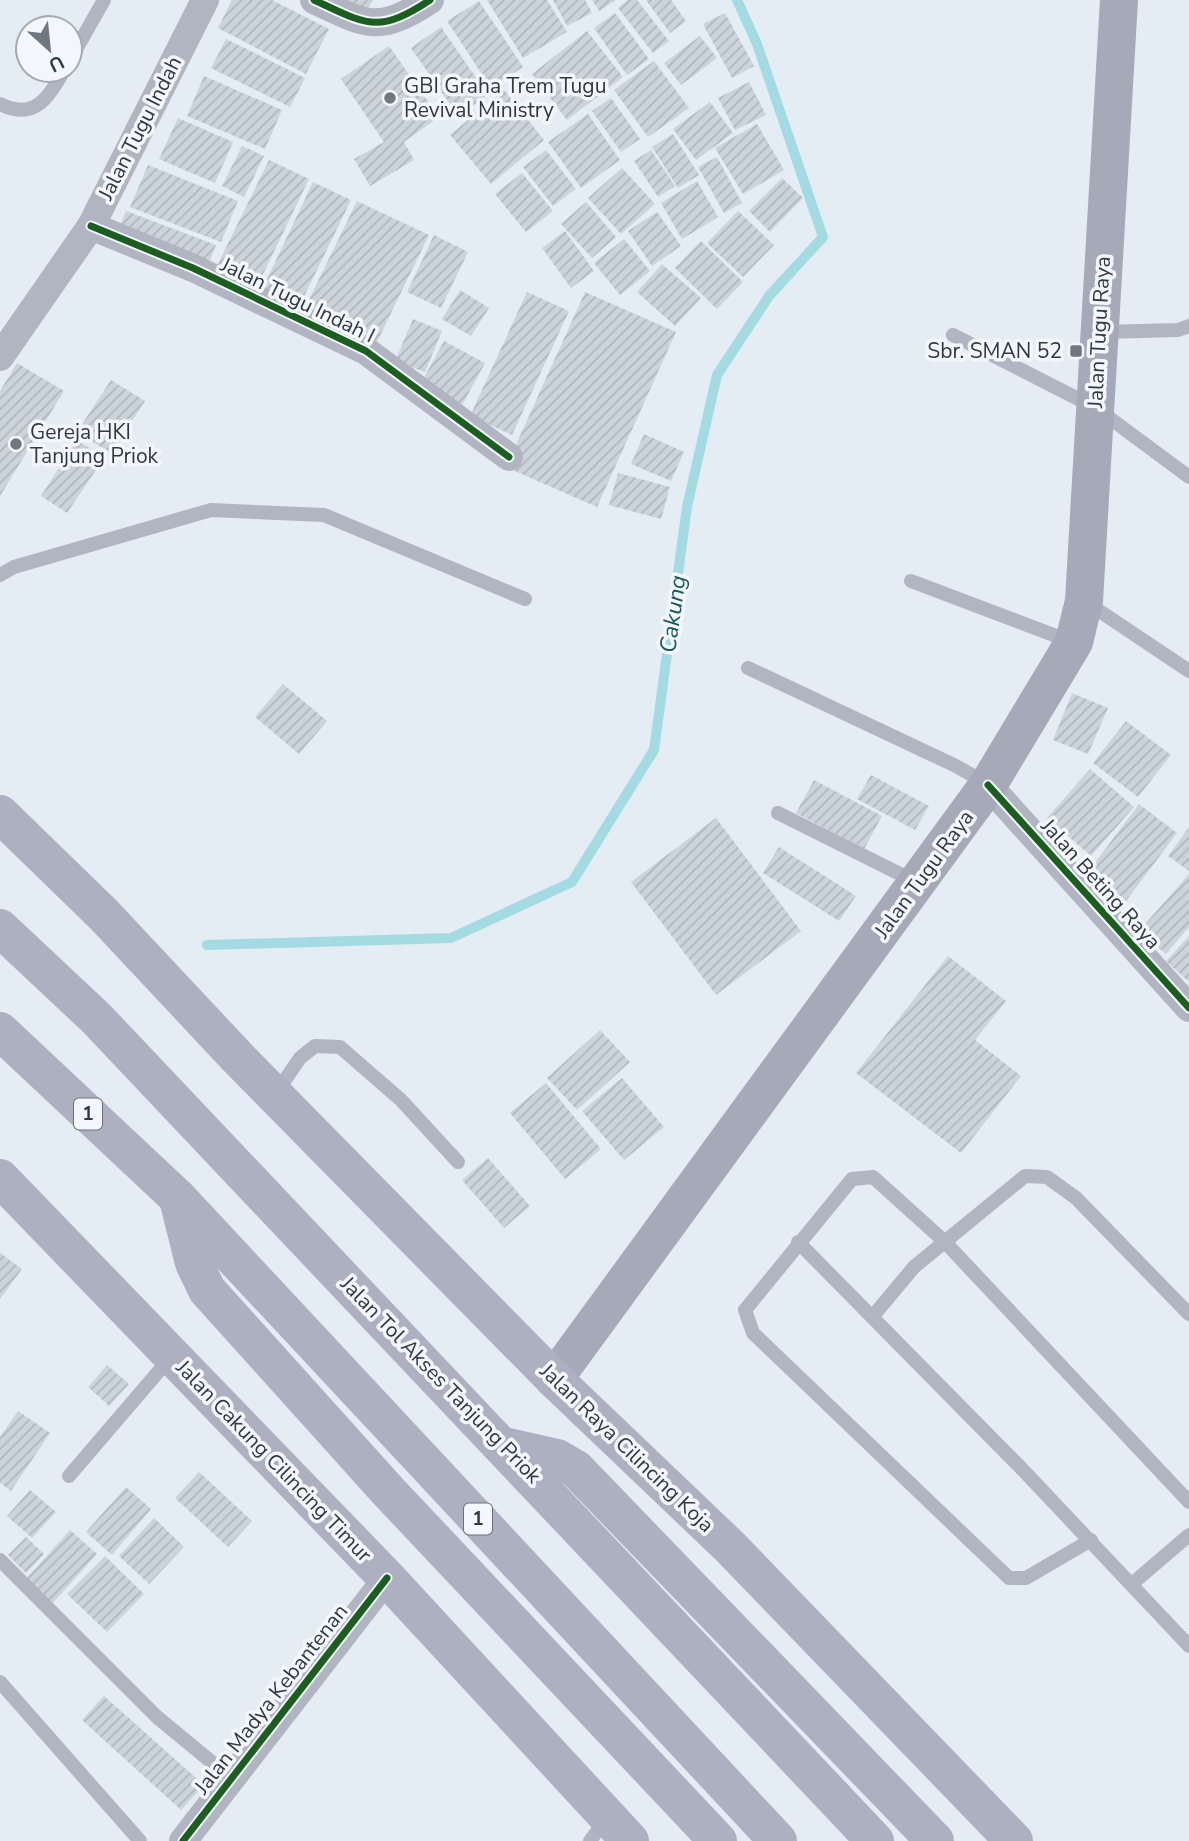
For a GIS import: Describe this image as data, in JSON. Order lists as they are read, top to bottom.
{
  "streets": {
    "highway": [
      "1",
      "Jalan Tol Akses Tanjung Priok",
      "Jalan Raya Cilincing Koja",
      "Jalan Cakung Cilincing Timur"
    ],
    "main road": ["Jalan Tugu Raya"],
    "street": [
      "Jalan Tugu Indah",
      "Jalan Tugu Indah I",
      "Jalan Beting Raya",
      "Jalan Madya Kebantenan"
    ]
  },
  "crossings": [
    ["Jalan Tugu Indah", "Jalan Tugu Indah I"],
    ["Jalan Tugu Raya", "Jalan Beting Raya"],
    ["Jalan Tugu Raya", "Jalan Raya Cilincing Koja"],
    ["Jalan Cakung Cilincing Timur", "Jalan Madya Kebantenan"]
  ],
  "water": ["Cakung"],
  "places": {
    "other": ["GBI Graha Trem Tugu Revival Ministry", "Gereja HKI Tanjung Priok"],
    "transit": ["Sbr. SMAN 52"]
  },
  "north": "bottom right"
}
